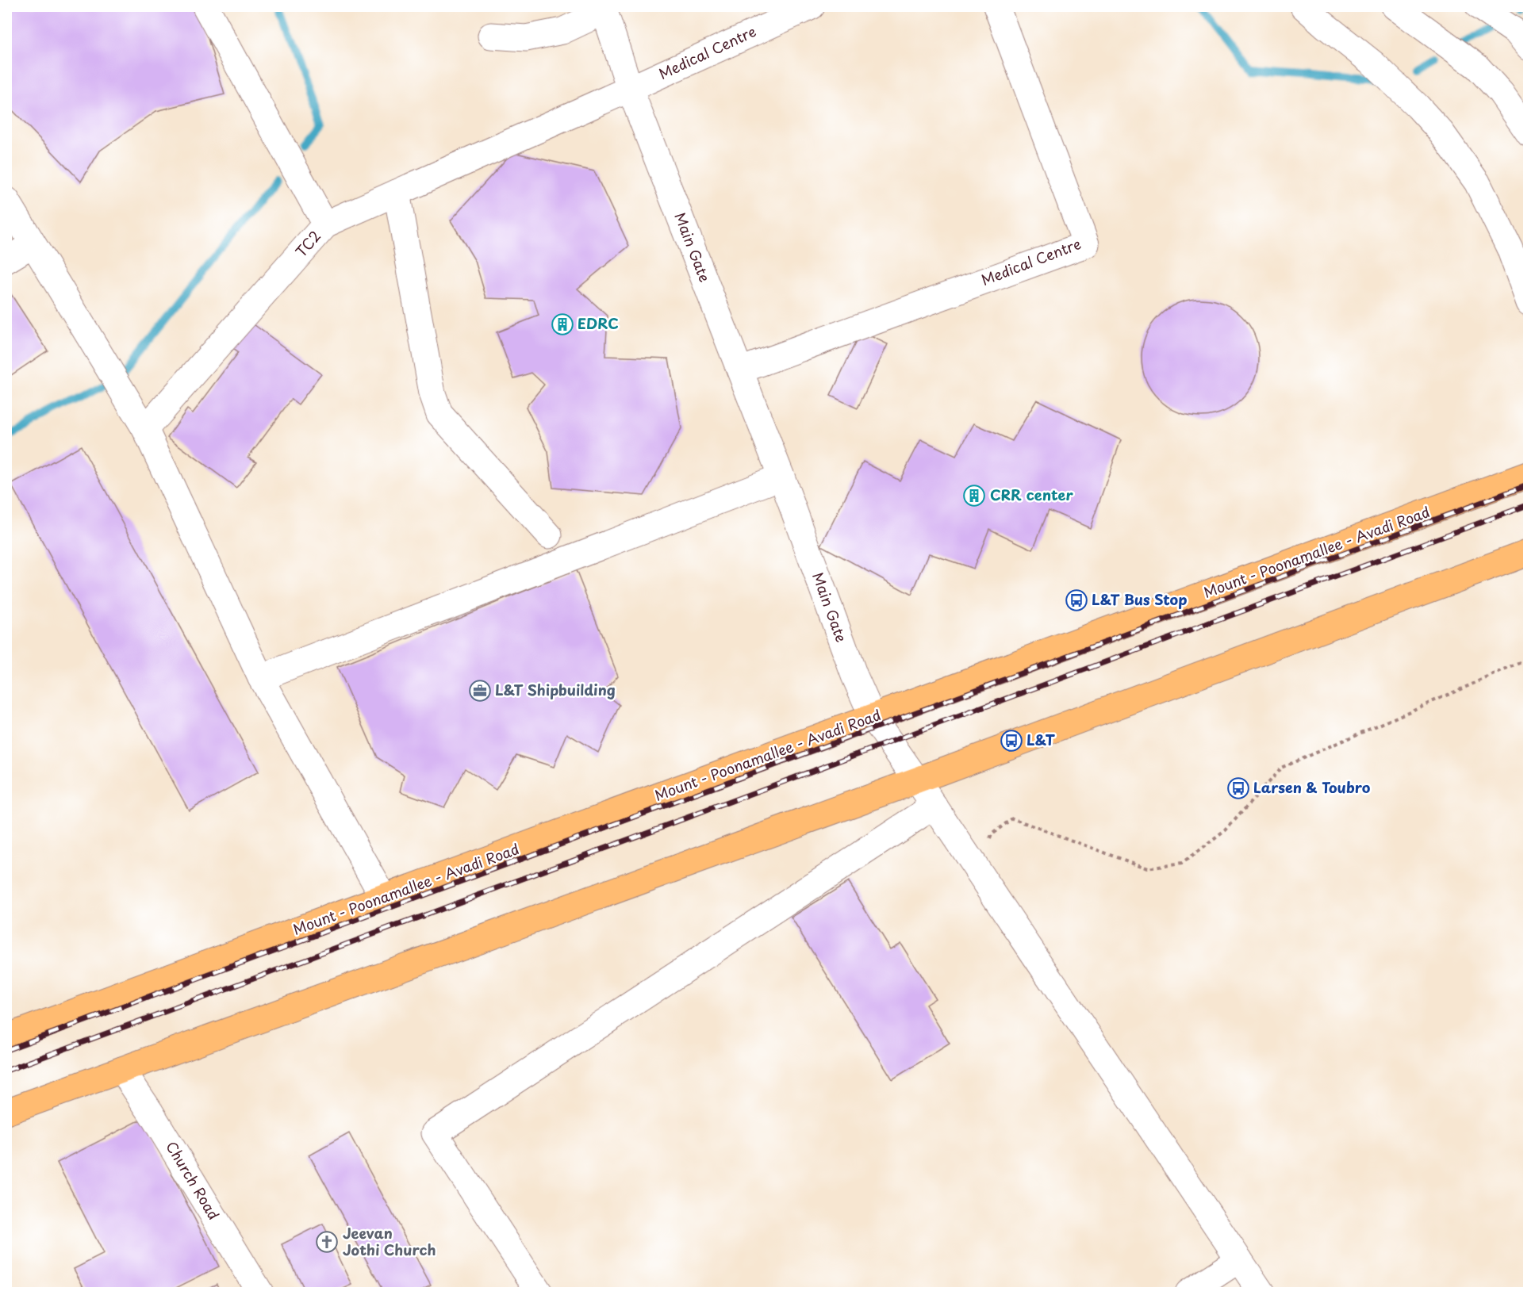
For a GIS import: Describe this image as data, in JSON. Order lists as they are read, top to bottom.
{
  "streets": {
    "main road": ["Mount - Poonamallee - Avadi Road"],
    "lane": [
      "Medical Centre",
      "TC2",
      "Main Gate",
      "Church Road"
    ]
  },
  "crossings": [
    ["Medical Centre", "Main Gate"],
    ["Main Gate", "Mount - Poonamallee - Avadi Road"]
  ],
  "places": {
    "building": ["EDRC", "CRR center"],
    "bus stop": ["L&T Bus Stop", "L&T", "Larsen & Toubro"],
    "office": ["L&T Shipbuilding"],
    "church": ["Jeevan Jothi Church"]
  }
}
